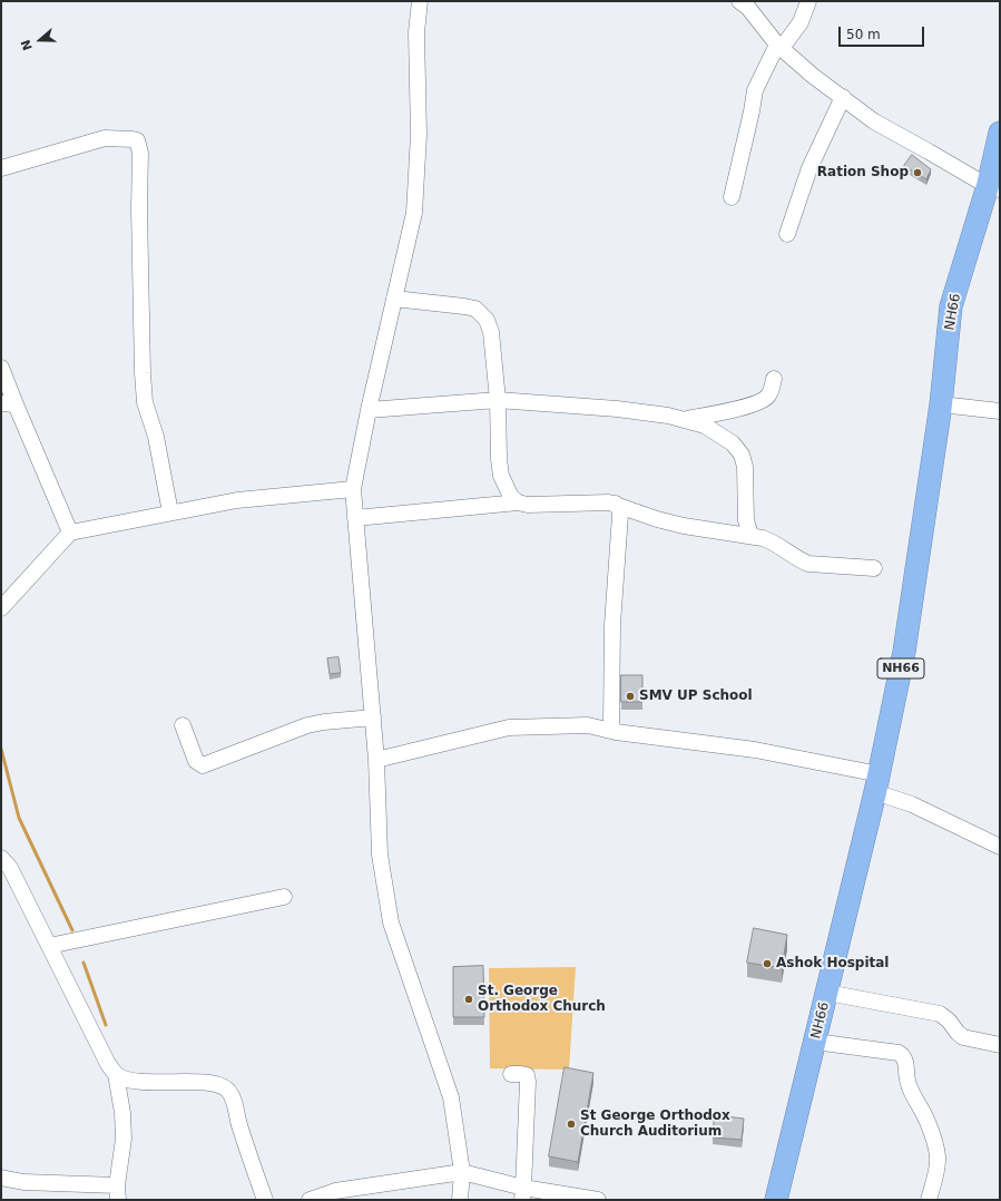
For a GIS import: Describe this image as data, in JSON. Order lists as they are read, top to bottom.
{
  "streets": {
    "highway": ["NH66"]
  },
  "places": [
    "Ration Shop",
    "SMV UP School",
    "Ashok Hospital",
    "St. George Orthodox Church",
    "St George Orthodox Church Auditorium"
  ],
  "scale_bar": "50 m",
  "north": "left"
}
